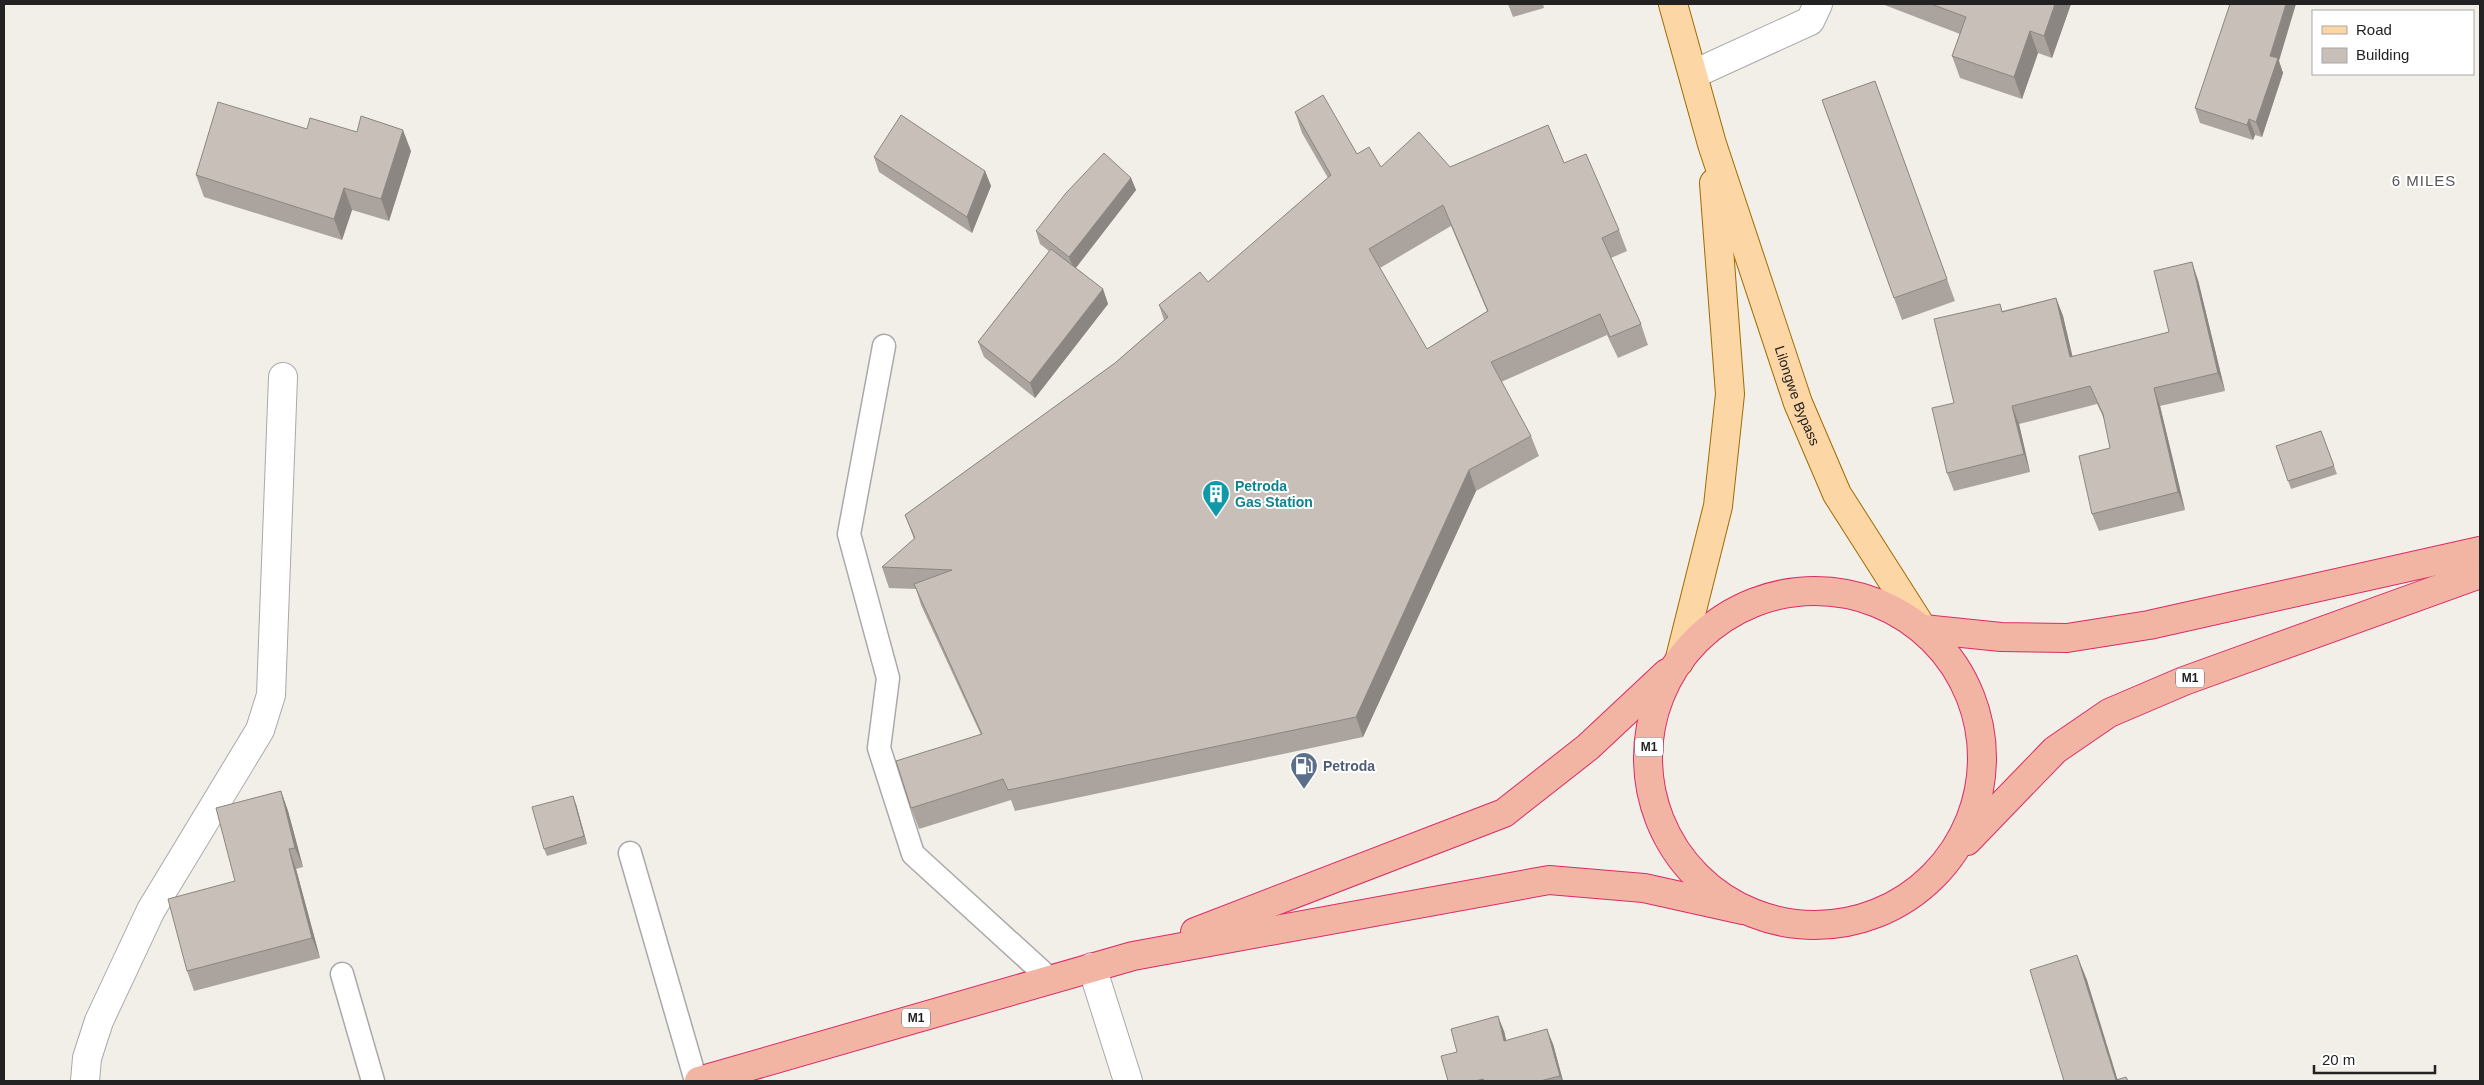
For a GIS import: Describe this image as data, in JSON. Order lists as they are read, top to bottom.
{
  "streets": {
    "highway": ["M1"],
    "main road": ["Lilongwe Bypass"]
  },
  "crossings": [
    ["Lilongwe Bypass", "M1"]
  ],
  "districts": ["6 MILES"],
  "places": {
    "building": ["Petroda Gas Station"],
    "fuel station": ["Petroda"]
  },
  "legend": ["Road", "Building"],
  "scale_bar": "20 m"
}
